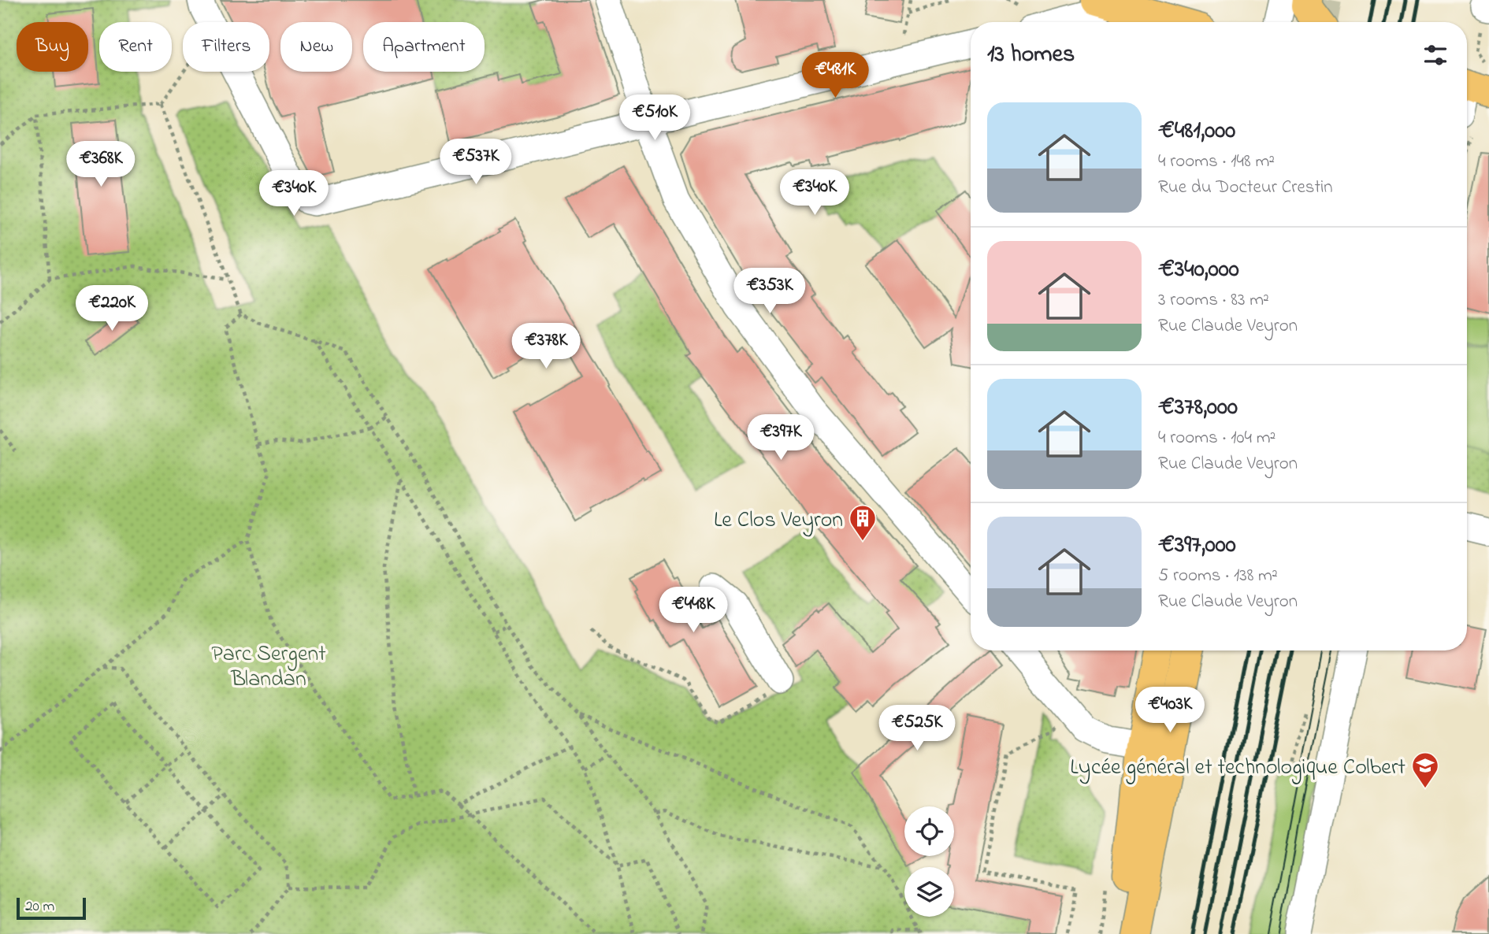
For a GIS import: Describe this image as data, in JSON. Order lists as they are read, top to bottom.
{
  "parks": ["Parc Sergent Blandan"],
  "places": {
    "building": ["Le Clos Veyron"],
    "school or university": ["Lycée général et technologique Colbert"]
  },
  "scale_bar": "20 m",
  "page": {
    "chip": [
      "Buy",
      "Rent",
      "Filters",
      "New",
      "Apartment"
    ],
    "heading": "13 homes",
    "price": [
      "€481K",
      "€510K",
      "€537K",
      "€368K",
      "€340K",
      "€340K",
      "€353K",
      "€220K",
      "€378K",
      "€397K",
      "€448K",
      "€403K",
      "€525K"
    ],
    "list": [
      {
        "name": "€481,000",
        "note": "4 rooms · 148 m² · Rue du Docteur Crestin"
      },
      {
        "name": "€340,000",
        "note": "3 rooms · 83 m² · Rue Claude Veyron"
      },
      {
        "name": "€378,000",
        "note": "4 rooms · 104 m² · Rue Claude Veyron"
      },
      {
        "name": "€397,000",
        "note": "5 rooms · 138 m² · Rue Claude Veyron"
      }
    ],
    "scale": "20 m"
  }
}
